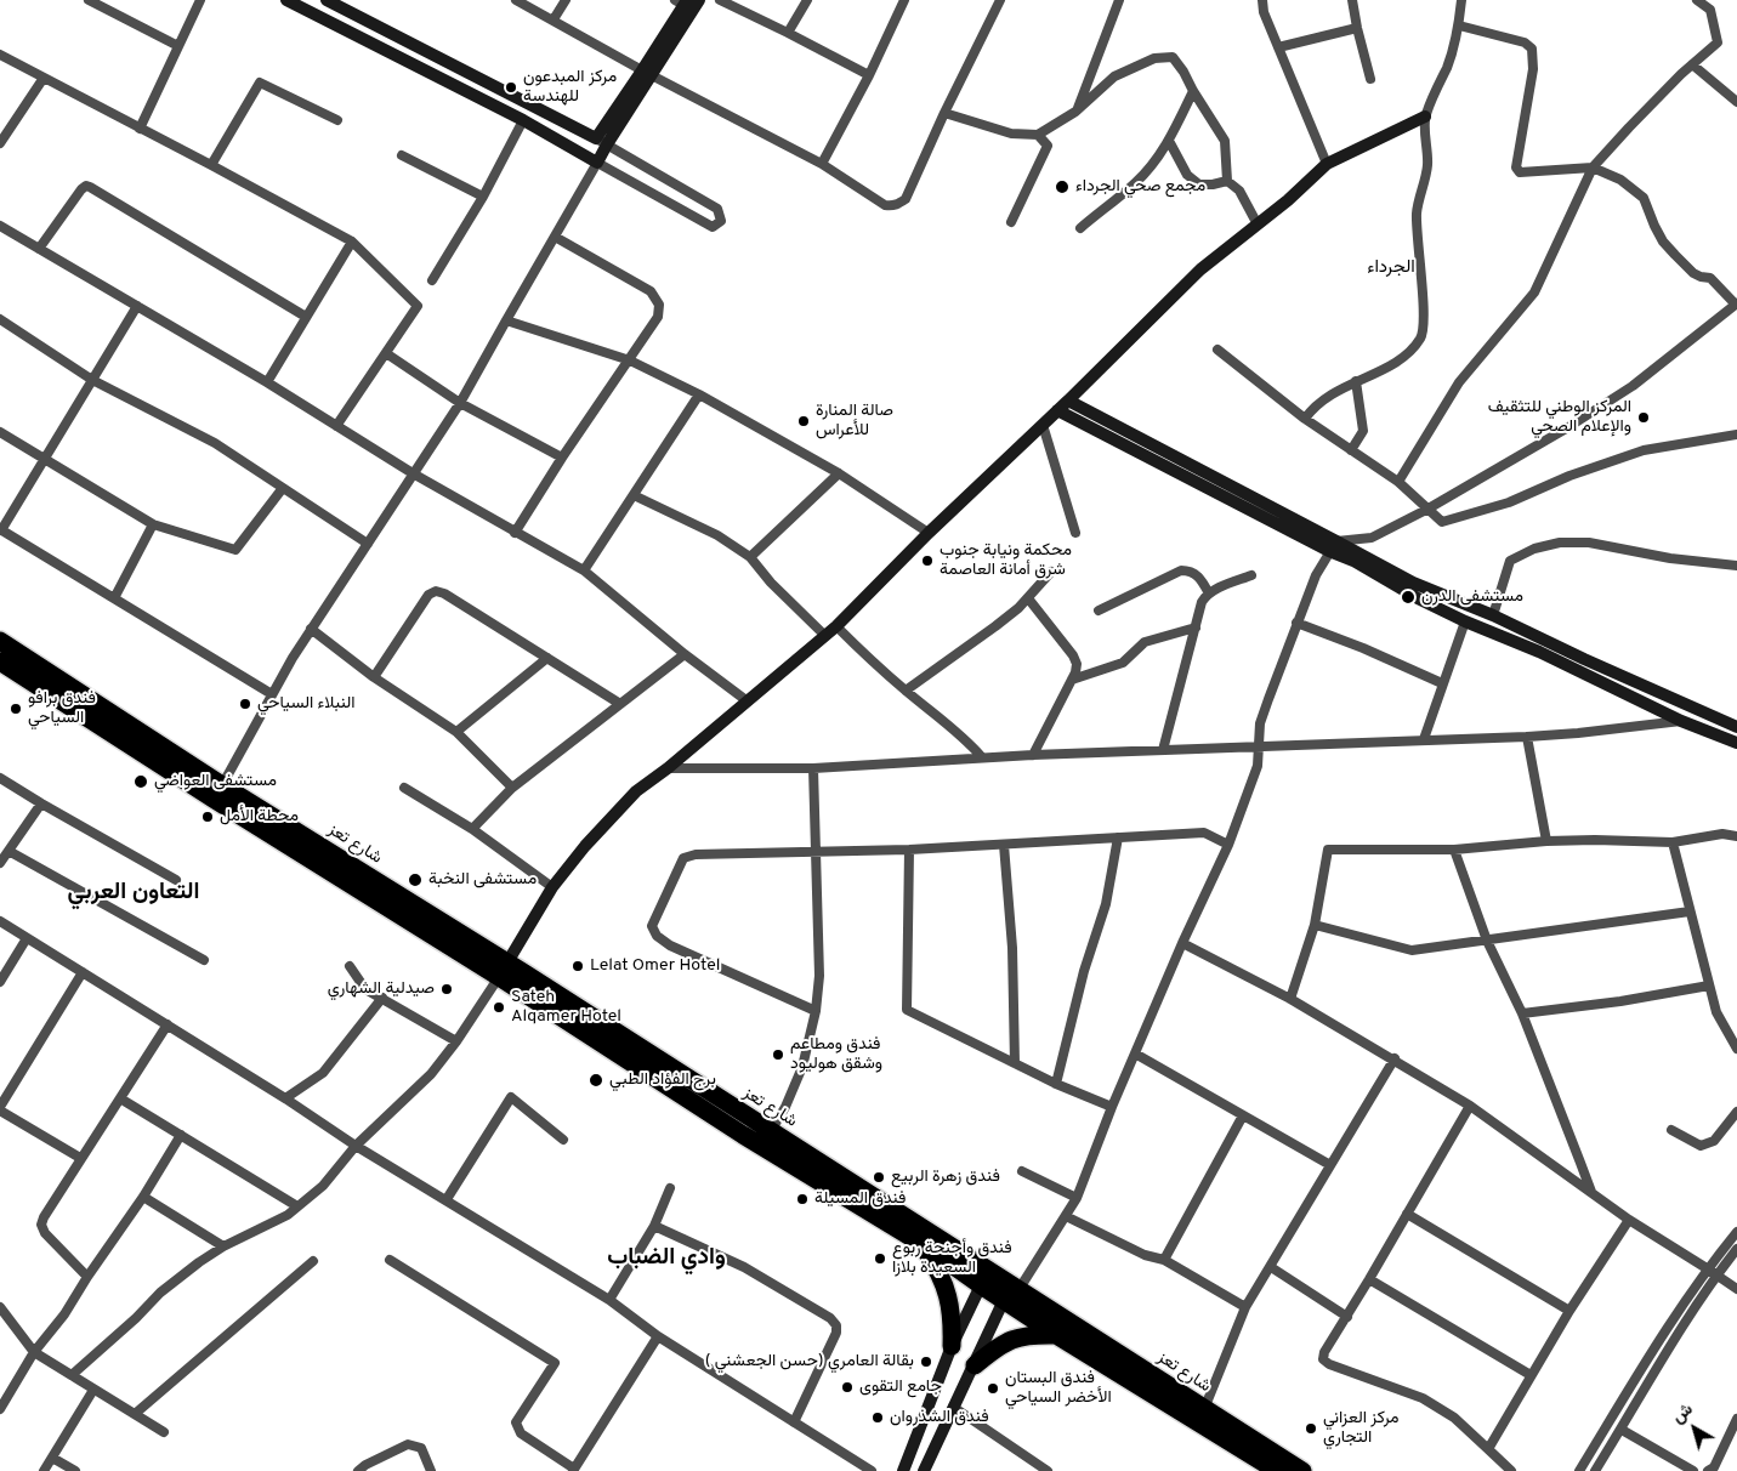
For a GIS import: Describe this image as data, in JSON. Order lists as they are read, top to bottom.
{
  "streets": {
    "highway": ["شارع تعز"]
  },
  "districts": ["الجرداء", "التعاون العربي", "وادي الضباب"],
  "places": [
    "مركز المبدعون للهندسة",
    "مجمع صحي الجرداء",
    "المركز الوطني للتثقيف والإعلام الصحي",
    "صالة المنارة للأعراس",
    "محكمة ونيابة جنوب شرق أمانة العاصمة",
    "مستشفى الدرن",
    "النبلاء السياحي",
    "فندق برافو السياحي",
    "مستشفى العواضي",
    "محطة الأمل",
    "مستشفى النخبة",
    "Lelat Omer Hotel",
    "صيدلية الشهاري",
    "Sateh Alqamer Hotel",
    "فندق ومطاعم وشقق هوليود",
    "برج الفؤاد الطبي",
    "فندق زهرة الربيع",
    "فندق المسيلة",
    "فندق وأجنحة ربوع السعيدة بلازا",
    "بقالة العامري (حسن الجعشني )",
    "جامع التقوى",
    "فندق البستان الأخضر السياحي",
    "فندق الشذروان",
    "مركز العزاني التجاري"
  ],
  "north": "top left"
}
